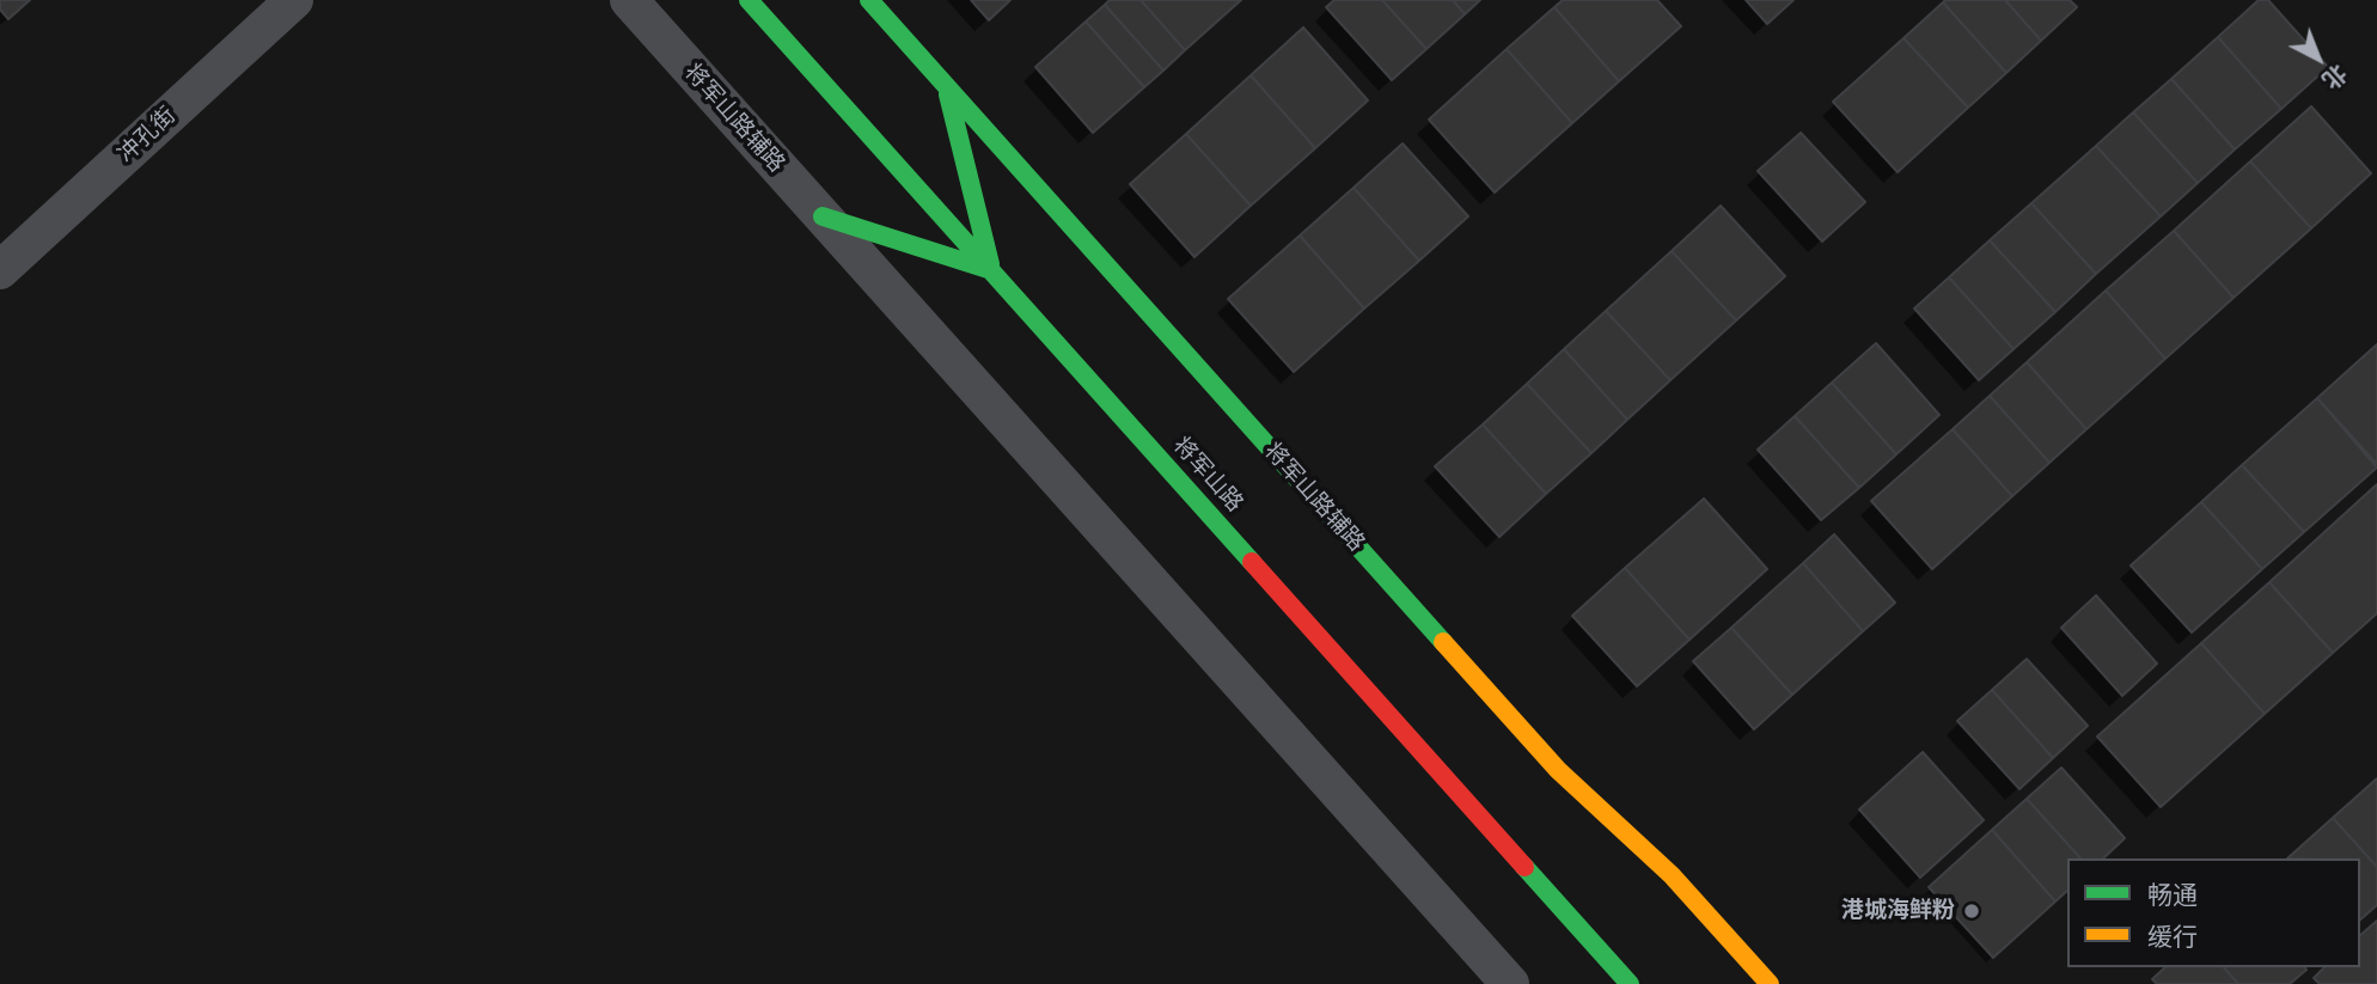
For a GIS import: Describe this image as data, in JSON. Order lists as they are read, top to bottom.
{
  "streets": {
    "street": ["将军山路辅路", "冲孔街", "将军山路"]
  },
  "places": ["港城海鲜粉"],
  "legend": ["畅通", "缓行"],
  "north": "bottom right"
}
